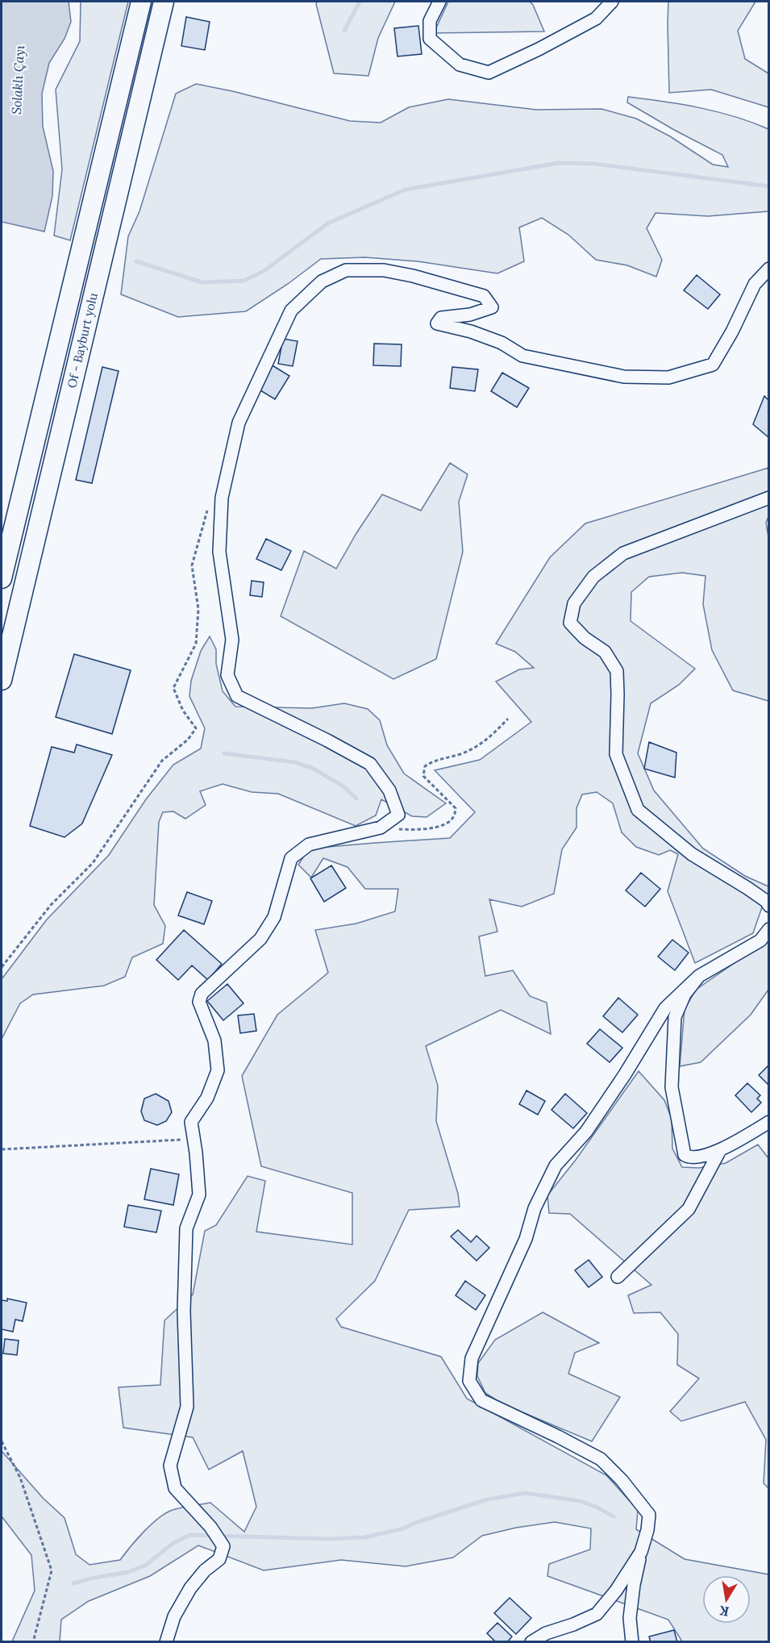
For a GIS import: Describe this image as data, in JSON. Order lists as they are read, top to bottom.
{
  "streets": {
    "highway": ["Of - Bayburt yolu"]
  },
  "water": ["Solaklı Çayı"],
  "north": "bottom"
}
